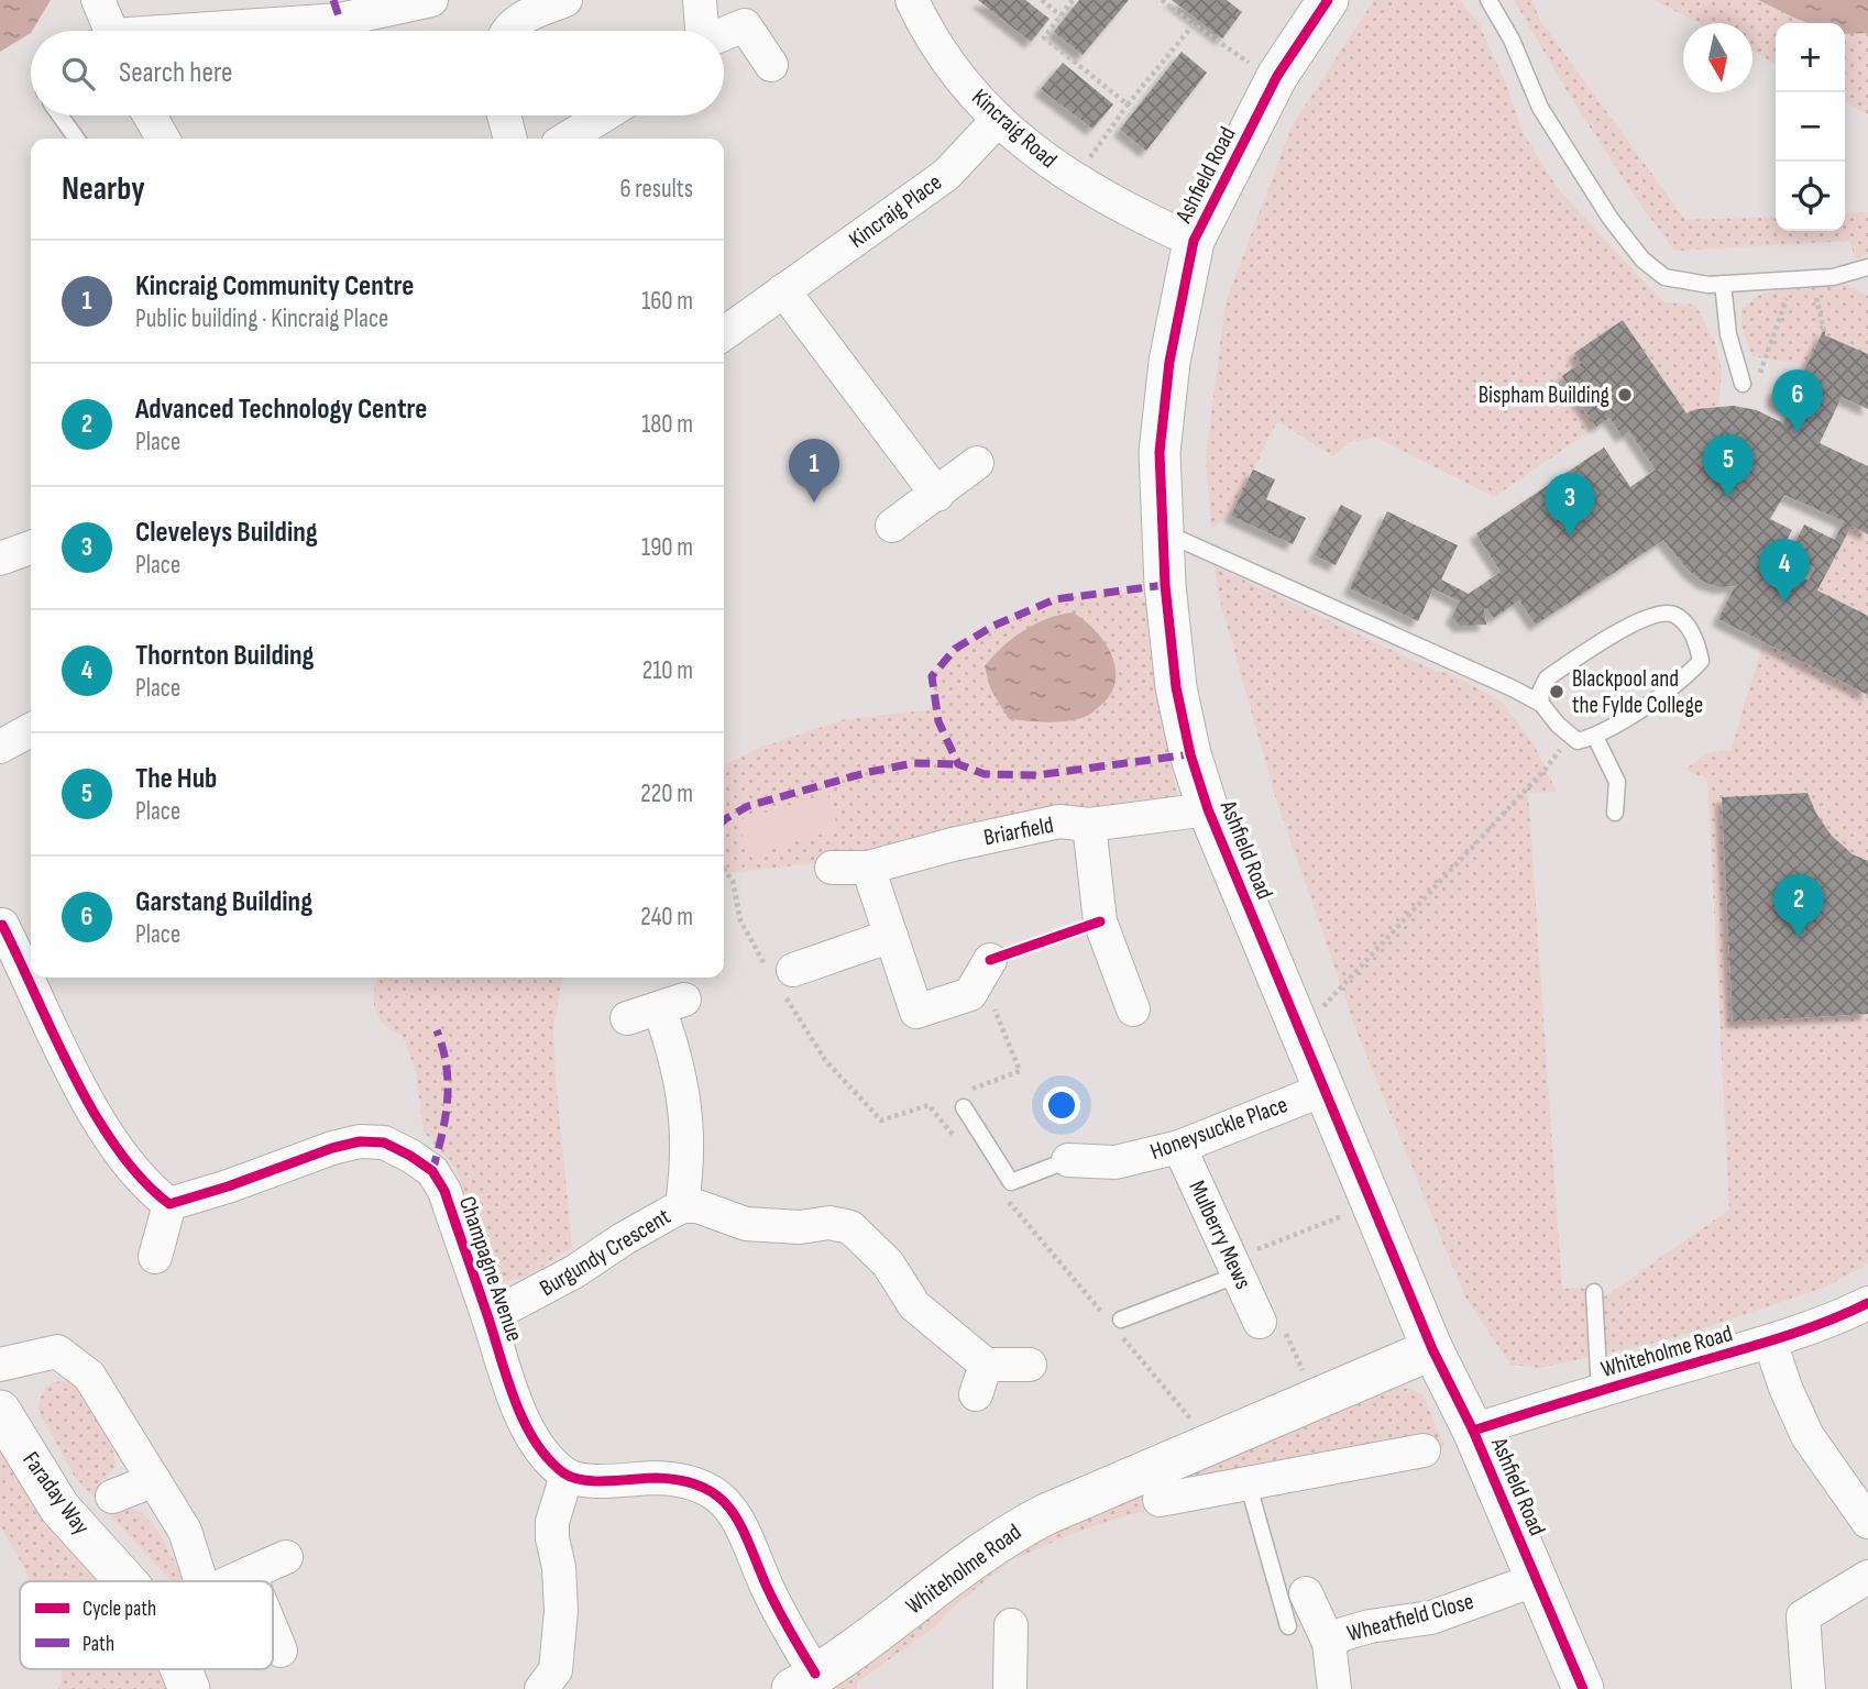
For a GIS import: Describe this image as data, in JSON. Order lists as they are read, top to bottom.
{
  "streets": {
    "street": [
      "Kincraig Road",
      "Ashfield Road",
      "Kincraig Place",
      "Briarfield",
      "Honeysuckle Place",
      "Mulberry Mews",
      "Burgundy Crescent",
      "Champagne Avenue",
      "Whiteholme Road",
      "Faraday Way",
      "Wheatfield Close"
    ]
  },
  "crossings": [
    ["Kincraig Road", "Ashfield Road"],
    ["Kincraig Road", "Kincraig Place"],
    ["Ashfield Road", "Briarfield"],
    ["Ashfield Road", "Honeysuckle Place"],
    ["Ashfield Road", "Whiteholme Road"],
    ["Ashfield Road", "Wheatfield Close"],
    ["Honeysuckle Place", "Mulberry Mews"],
    ["Burgundy Crescent", "Champagne Avenue"]
  ],
  "places": ["Bispham Building", "Blackpool and the Fylde College"],
  "legend": ["Cycle path", "Path"],
  "north": "bottom",
  "page": {
    "map_buttons": ["+", "−"],
    "search": "Search here",
    "heading": ["Nearby", "6 results"],
    "list": [
      {
        "mark": "1",
        "name": "Kincraig Community Centre",
        "note": "Public building · Kincraig Place",
        "value": "160 m"
      },
      {
        "mark": "2",
        "name": "Advanced Technology Centre",
        "note": "Place",
        "value": "180 m"
      },
      {
        "mark": "3",
        "name": "Cleveleys Building",
        "note": "Place",
        "value": "190 m"
      },
      {
        "mark": "4",
        "name": "Thornton Building",
        "note": "Place",
        "value": "210 m"
      },
      {
        "mark": "5",
        "name": "The Hub",
        "note": "Place",
        "value": "220 m"
      },
      {
        "mark": "6",
        "name": "Garstang Building",
        "note": "Place",
        "value": "240 m"
      }
    ],
    "pins": [
      "6",
      "5",
      "1",
      "3",
      "4",
      "2"
    ]
  }
}
